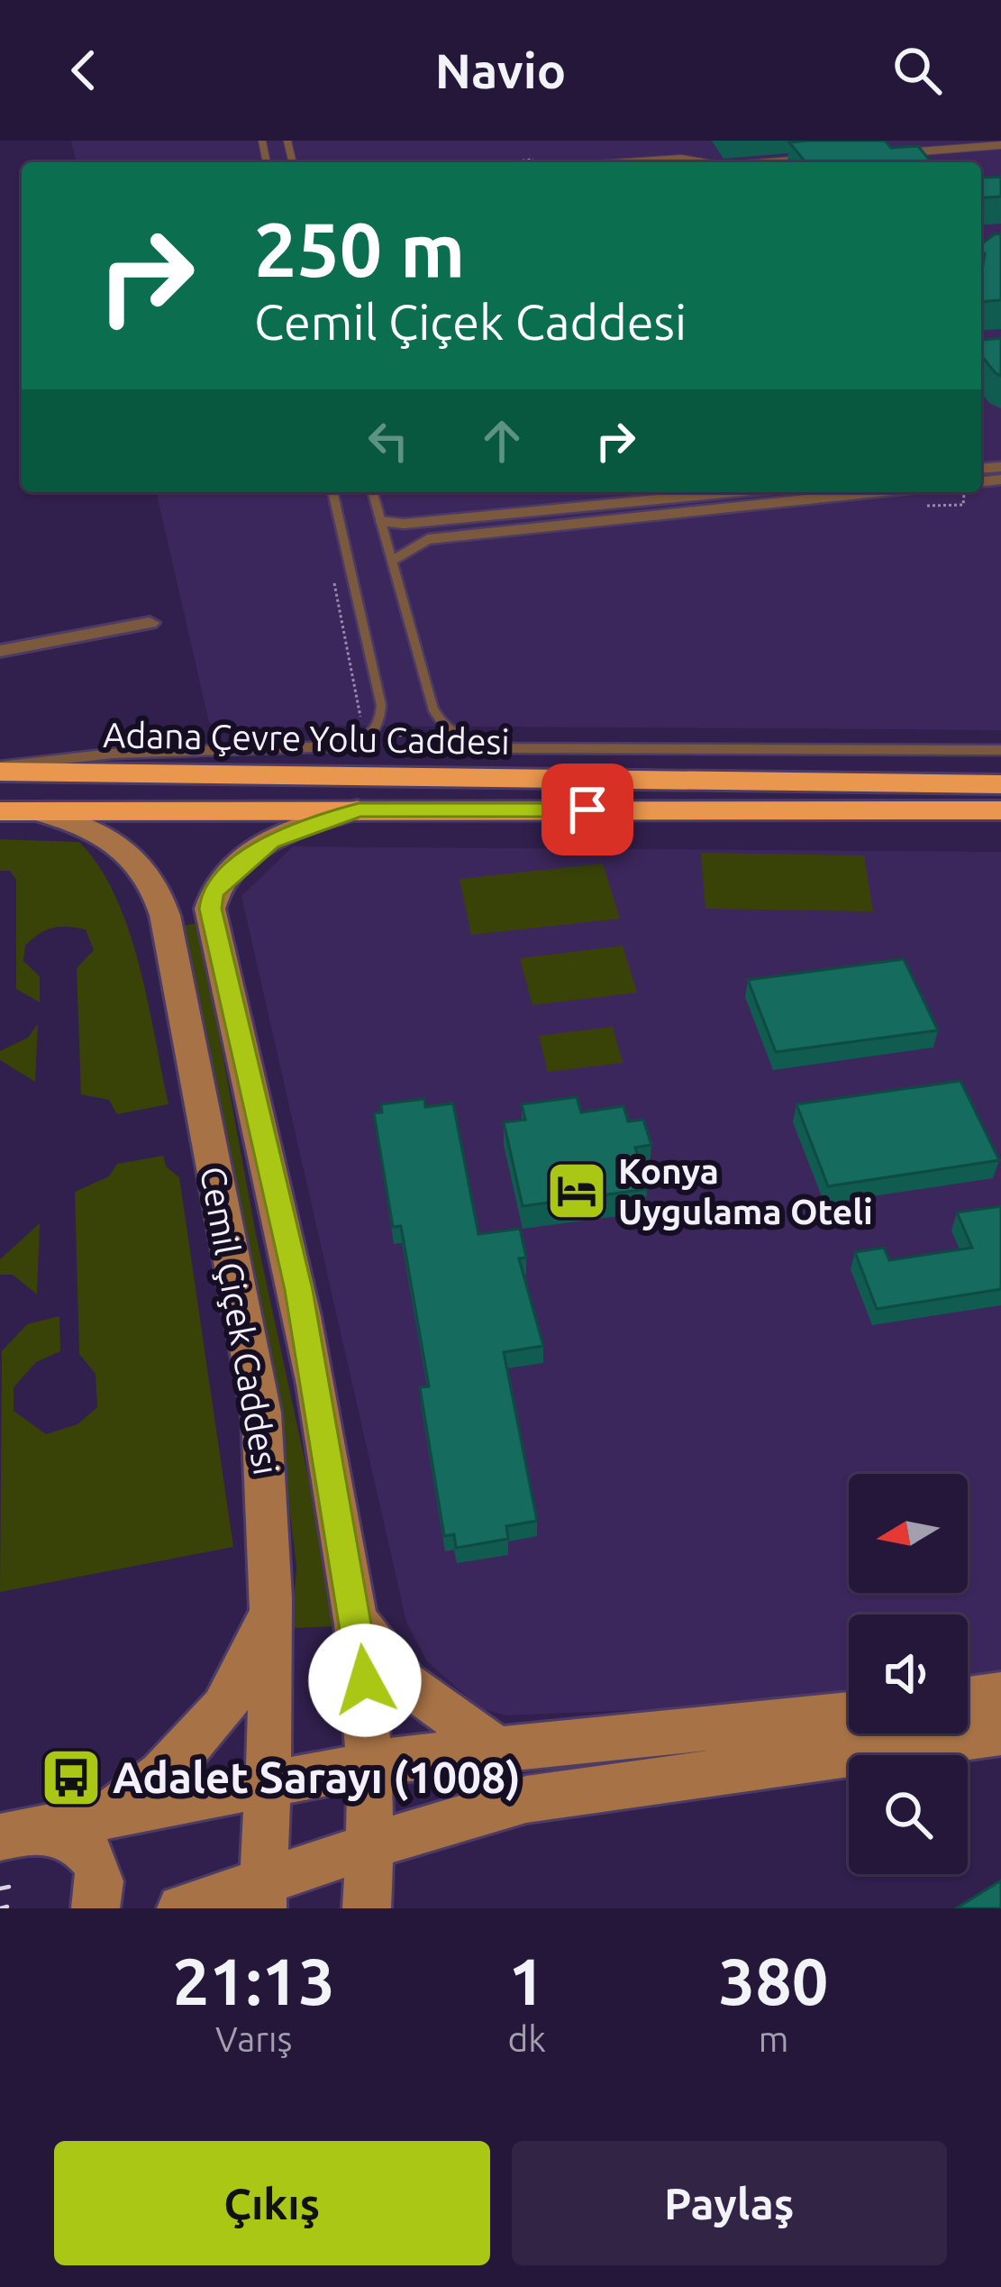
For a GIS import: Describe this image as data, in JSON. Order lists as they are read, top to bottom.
{
  "streets": {
    "highway": ["Adana Çevre Yolu Caddesi"],
    "street": ["Cemil Çiçek Caddesi"]
  },
  "crossings": [
    ["Adana Çevre Yolu Caddesi", "Cemil Çiçek Caddesi"]
  ],
  "places": {
    "hotel": ["Konya Uygulama Oteli"],
    "bus stop": ["Adalet Sarayı (1008)"]
  },
  "north": "left",
  "page": {
    "header": "Navio",
    "turn": ["250 m", "Cemil Çiçek Caddesi"],
    "eta": [
      "21:13",
      "Varış",
      "1",
      "dk",
      "380",
      "m"
    ],
    "buttons": ["Çıkış", "Paylaş"]
  }
}
